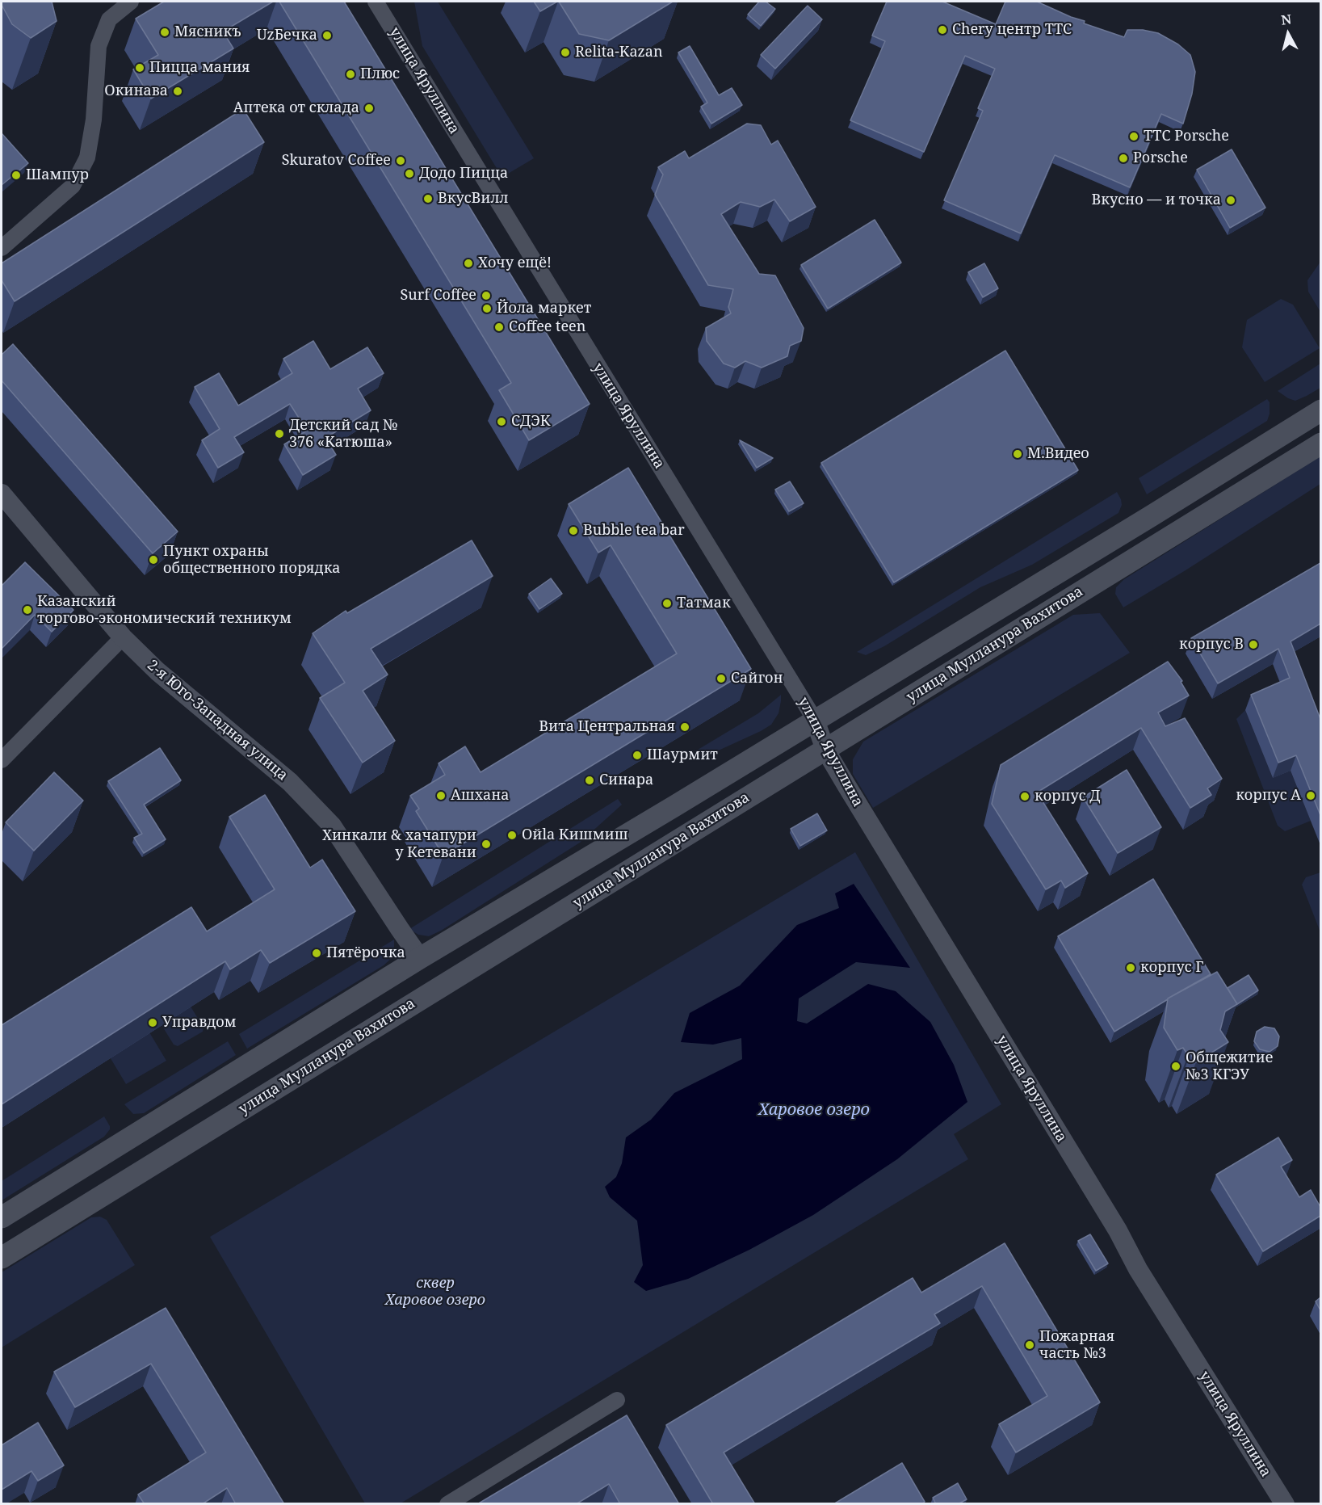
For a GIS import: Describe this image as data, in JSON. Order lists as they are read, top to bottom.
{
  "streets": {
    "main road": ["улица Мулланура Вахитова"],
    "street": ["улица Яруллина", "2-я Юго-Западная улица"]
  },
  "crossings": [
    ["улица Яруллина", "улица Мулланура Вахитова"],
    ["улица Мулланура Вахитова", "2-я Юго-Западная улица"]
  ],
  "water": ["Харовое озеро"],
  "parks": ["сквер Харовое озеро"],
  "places": [
    "Chery центр ТТС",
    "Мясникъ",
    "UzБечка",
    "Relita-Kazan",
    "Пицца мания",
    "Плюс",
    "Окинава",
    "Аптека от склада",
    "ТТС Porsche",
    "Porsche",
    "Skuratov Coffee",
    "Додо Пицца",
    "Шампур",
    "ВкусВилл",
    "Вкусно — и точка",
    "Хочу ещё!",
    "Surf Coffee",
    "Йола маркет",
    "Coffee teen",
    "СДЭК",
    "Детский сад № 376 «Катюша»",
    "М.Видео",
    "Bubble tea bar",
    "Пункт охраны общественного порядка",
    "Татмак",
    "Казанский торгово-экономический техникум",
    "корпус В",
    "Сайгон",
    "Вита Центральная",
    "Шаурмит",
    "Синара",
    "Ашхана",
    "корпус А",
    "корпус Д",
    "Ойla Кишмиш",
    "Хинкали & хачапури у Кетевани",
    "Пятёрочка",
    "корпус Г",
    "Управдом",
    "Общежитие №3 КГЭУ",
    "Пожарная часть №3"
  ],
  "north": "top"
}
